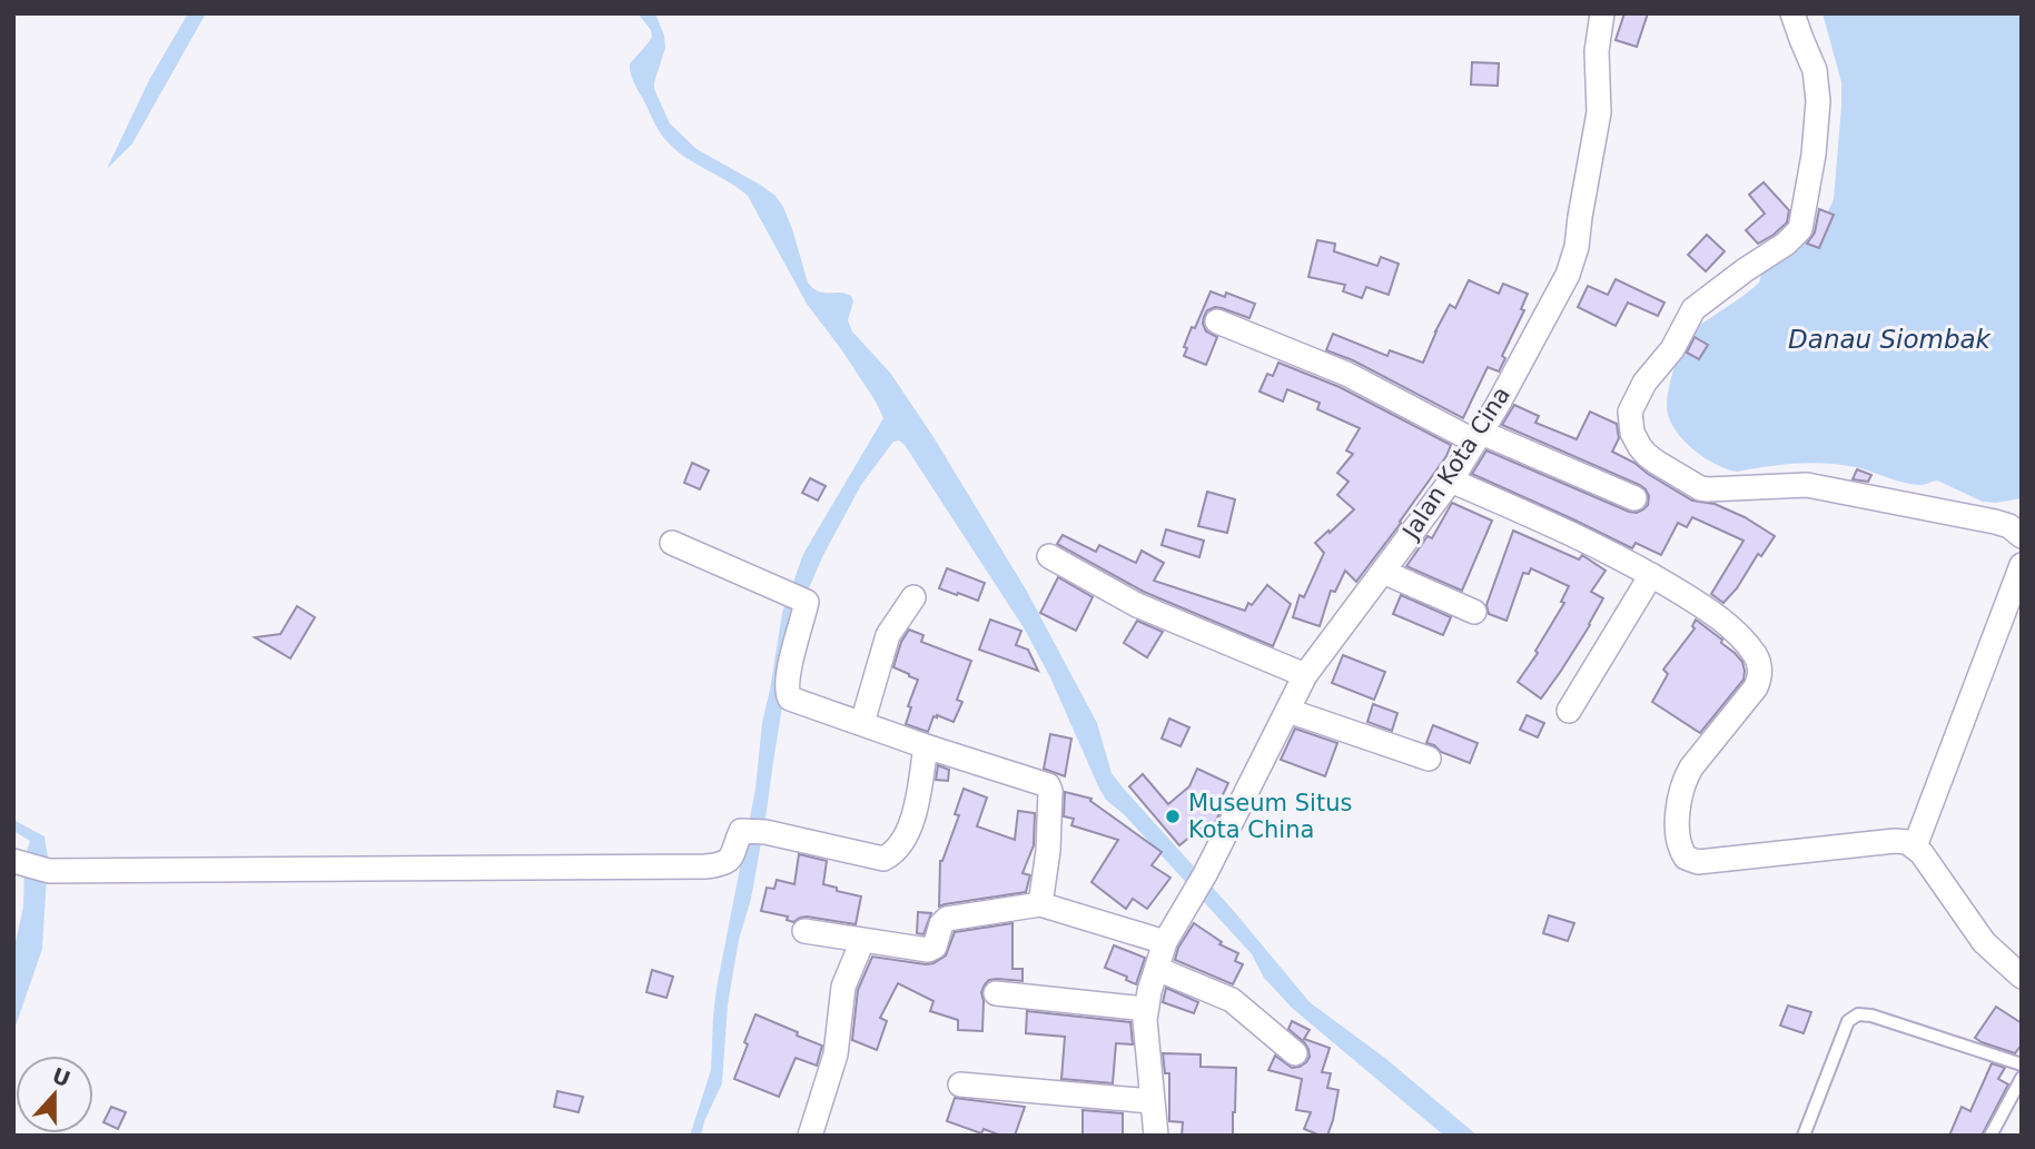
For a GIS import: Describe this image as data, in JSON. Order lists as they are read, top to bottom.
{
  "streets": {
    "street": ["Jalan Kota Cina"]
  },
  "water": ["Danau Siombak"],
  "places": ["Museum Situs Kota China"],
  "north": "top"
}
